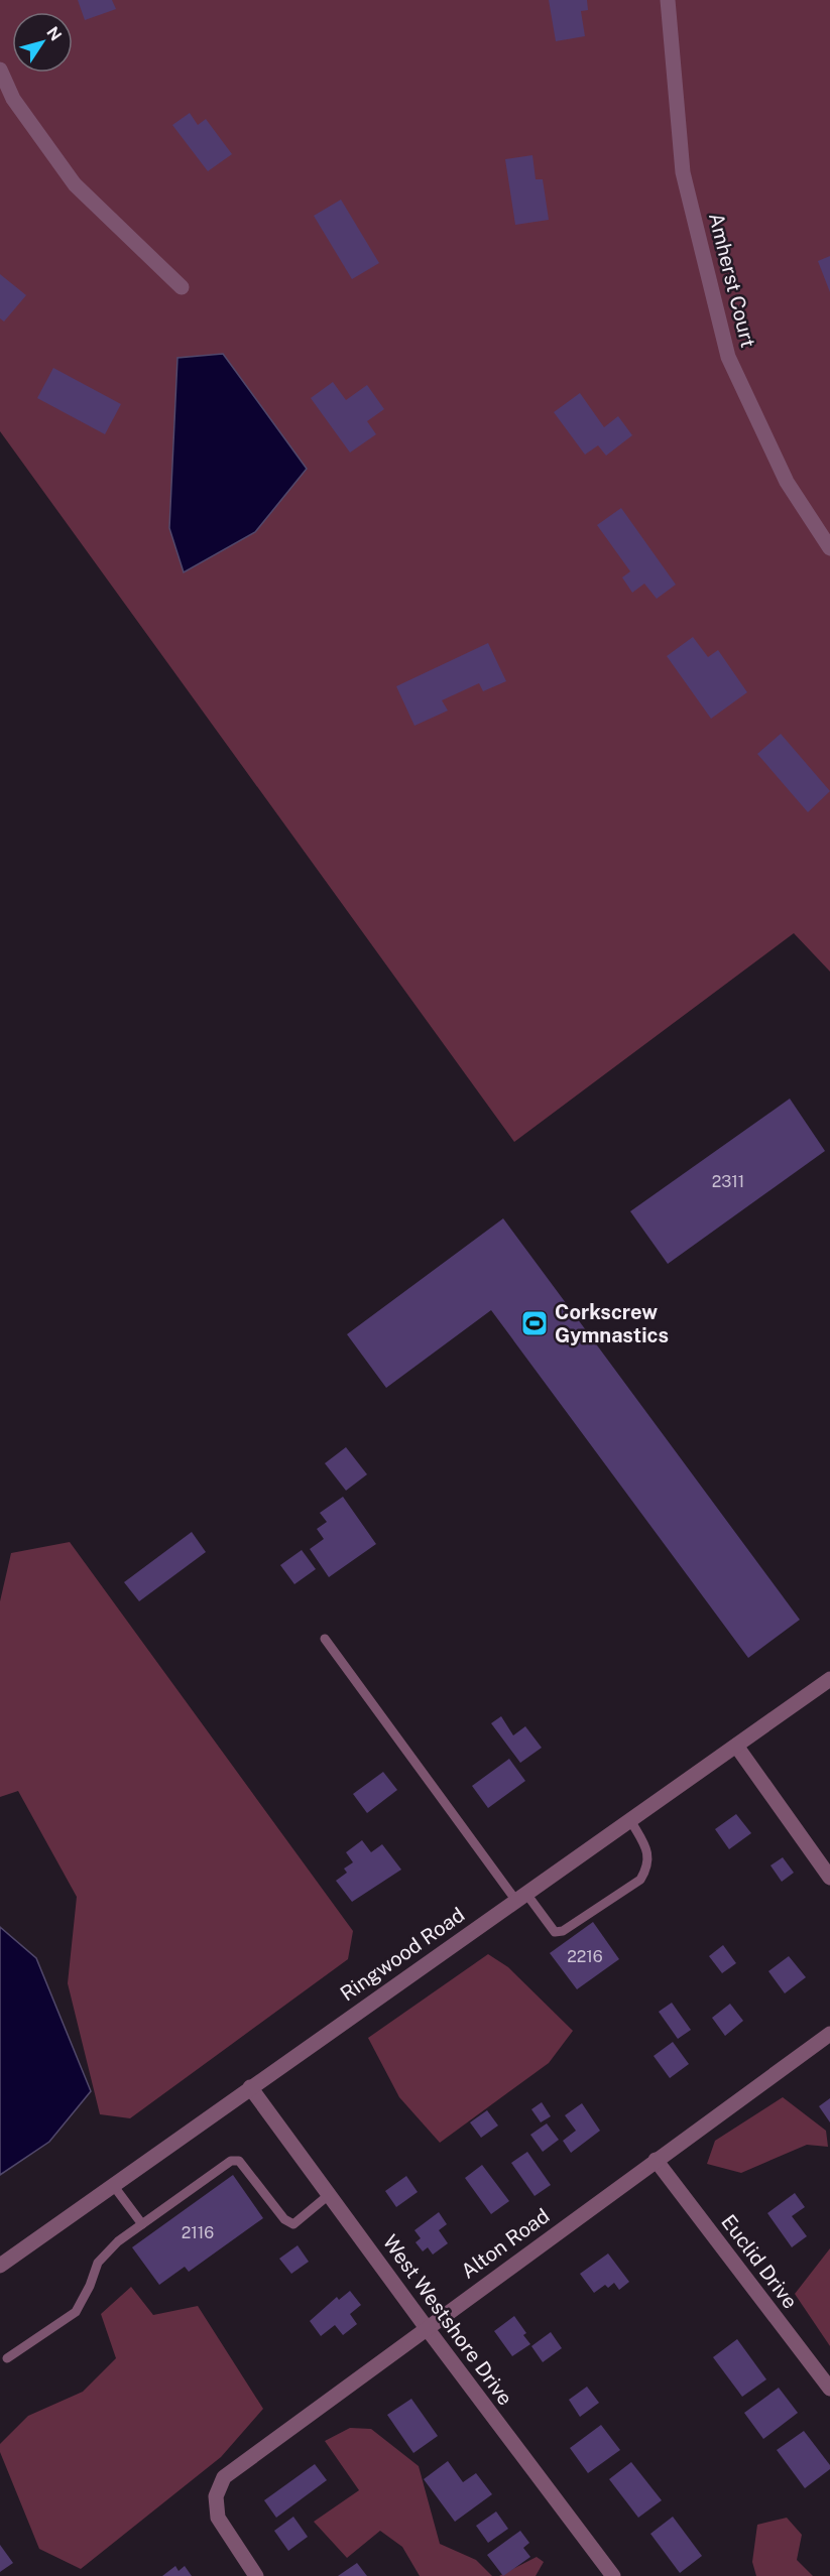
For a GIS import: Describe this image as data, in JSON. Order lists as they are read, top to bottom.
{
  "streets": {
    "street": [
      "Amherst Court",
      "Ringwood Road",
      "Alton Road",
      "Euclid Drive",
      "West Westshore Drive"
    ]
  },
  "crossings": [
    ["Ringwood Road", "West Westshore Drive"],
    ["Alton Road", "Euclid Drive"],
    ["Alton Road", "West Westshore Drive"]
  ],
  "places": {
    "sports": ["Corkscrew Gymnastics"]
  },
  "house_numbers": ["2311", "2216", "2116"],
  "north": "top right"
}
